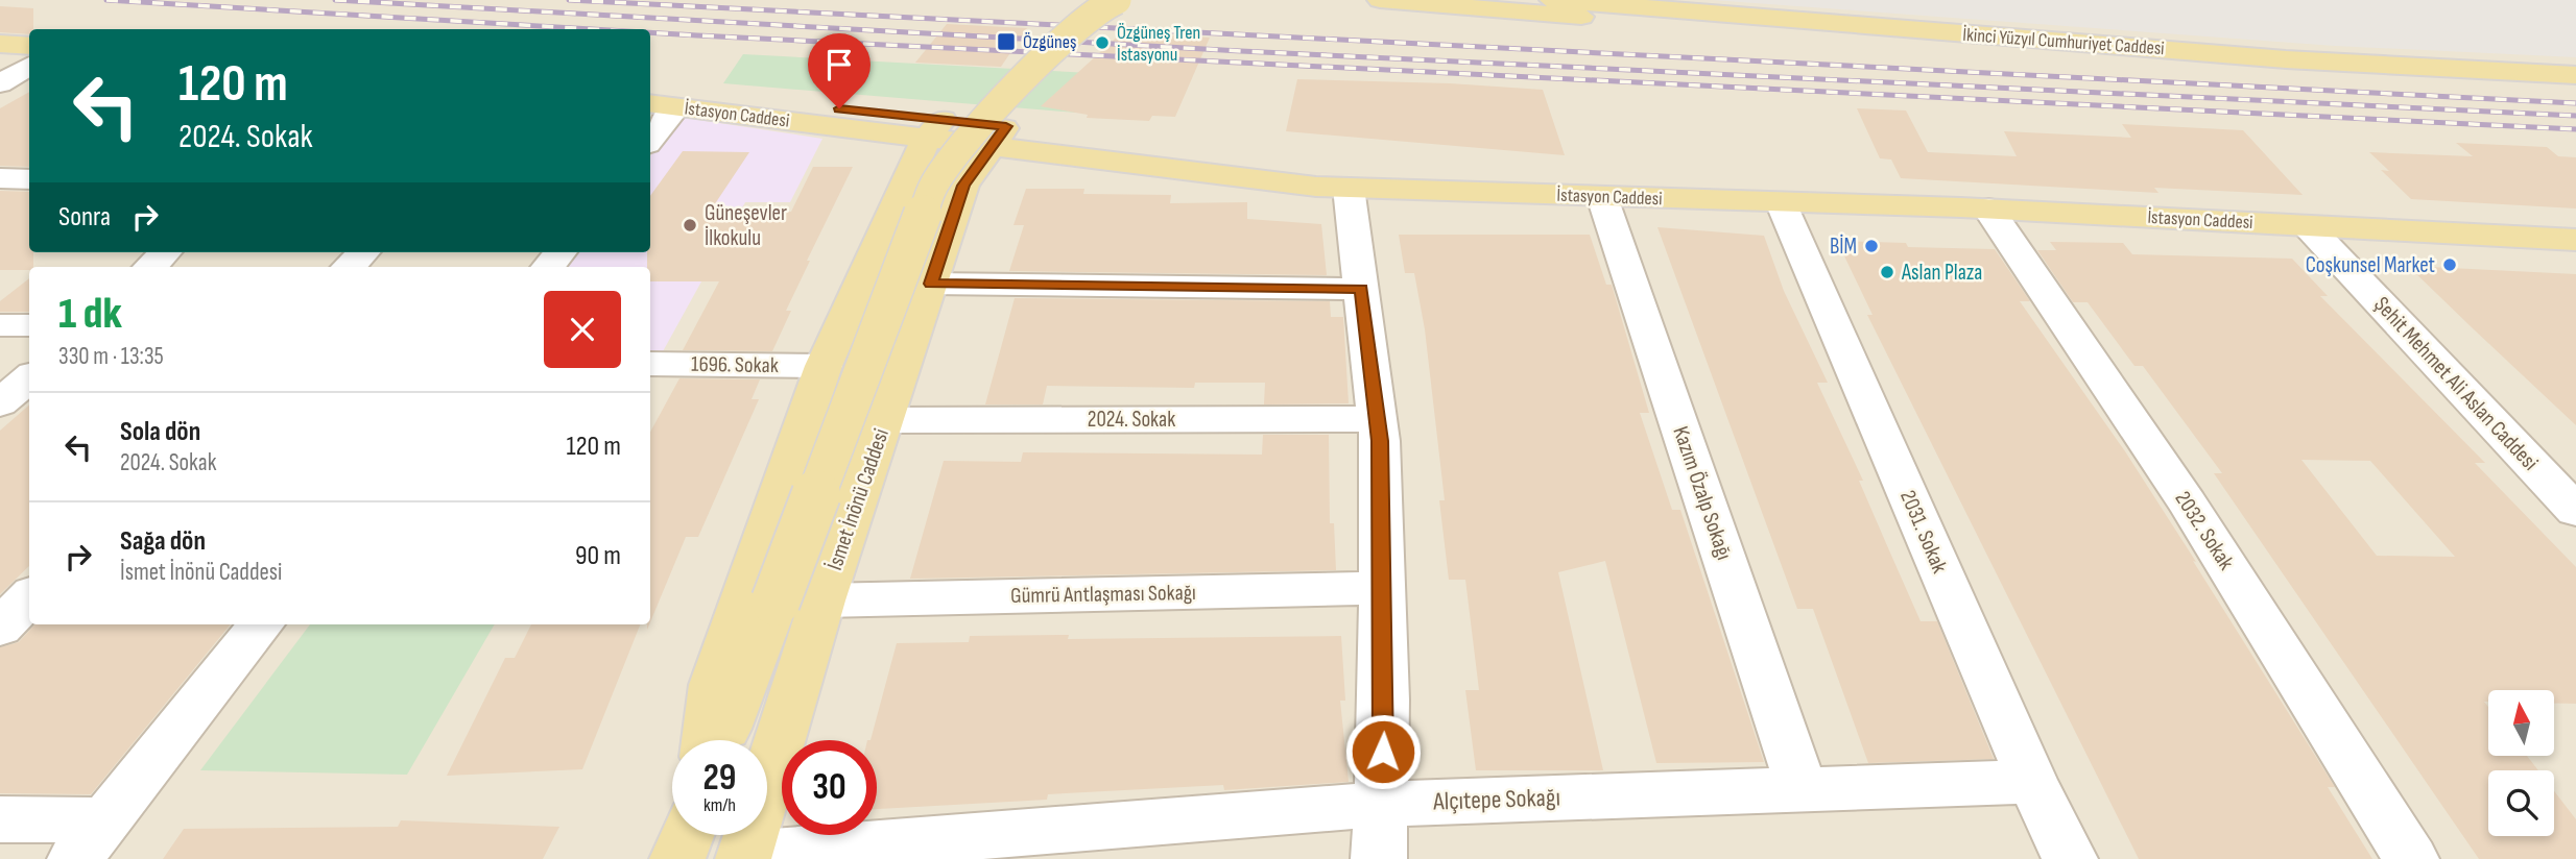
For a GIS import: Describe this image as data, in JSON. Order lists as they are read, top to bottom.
{
  "streets": {
    "main road": ["İkinci Yüzyıl Cumhuriyet Caddesi", "İstasyon Caddesi", "İsmet İnönü Caddesi"],
    "street": [
      "1696. Sokak",
      "Şehit Mehmet Ali Aslan Caddesi",
      "2024. Sokak",
      "Kazım Özalp Sokağı",
      "2032. Sokak",
      "2031. Sokak",
      "Gümrü Antlaşması Sokağı",
      "Alçıtepe Sokağı"
    ]
  },
  "crossings": [
    ["İstasyon Caddesi", "Şehit Mehmet Ali Aslan Caddesi"],
    ["İstasyon Caddesi", "Kazım Özalp Sokağı"],
    ["İstasyon Caddesi", "İsmet İnönü Caddesi"],
    ["İstasyon Caddesi", "2032. Sokak"],
    ["İstasyon Caddesi", "2031. Sokak"],
    ["2024. Sokak", "İsmet İnönü Caddesi"],
    ["Kazım Özalp Sokağı", "Alçıtepe Sokağı"],
    ["İsmet İnönü Caddesi", "Gümrü Antlaşması Sokağı"],
    ["İsmet İnönü Caddesi", "Alçıtepe Sokağı"],
    ["2031. Sokak", "Alçıtepe Sokağı"]
  ],
  "places": {
    "transit": ["Özgüneş"],
    "other": [
      "Özgüneş Tren İstasyonu",
      "Güneşevler İlkokulu",
      "BİM",
      "Coşkunsel Market",
      "Aslan Plaza"
    ]
  },
  "north": "top",
  "page": {
    "turn": ["120 m", "2024. Sokak"],
    "then": "Sonra",
    "heading": ["1 dk", "330 m · 13:35"],
    "list": [
      {
        "name": "Sola dön",
        "note": "2024. Sokak",
        "value": "120 m"
      },
      {
        "name": "Sağa dön",
        "note": "İsmet İnönü Caddesi",
        "value": "90 m"
      }
    ],
    "speed": "29 km/h",
    "limit": "30"
  }
}
